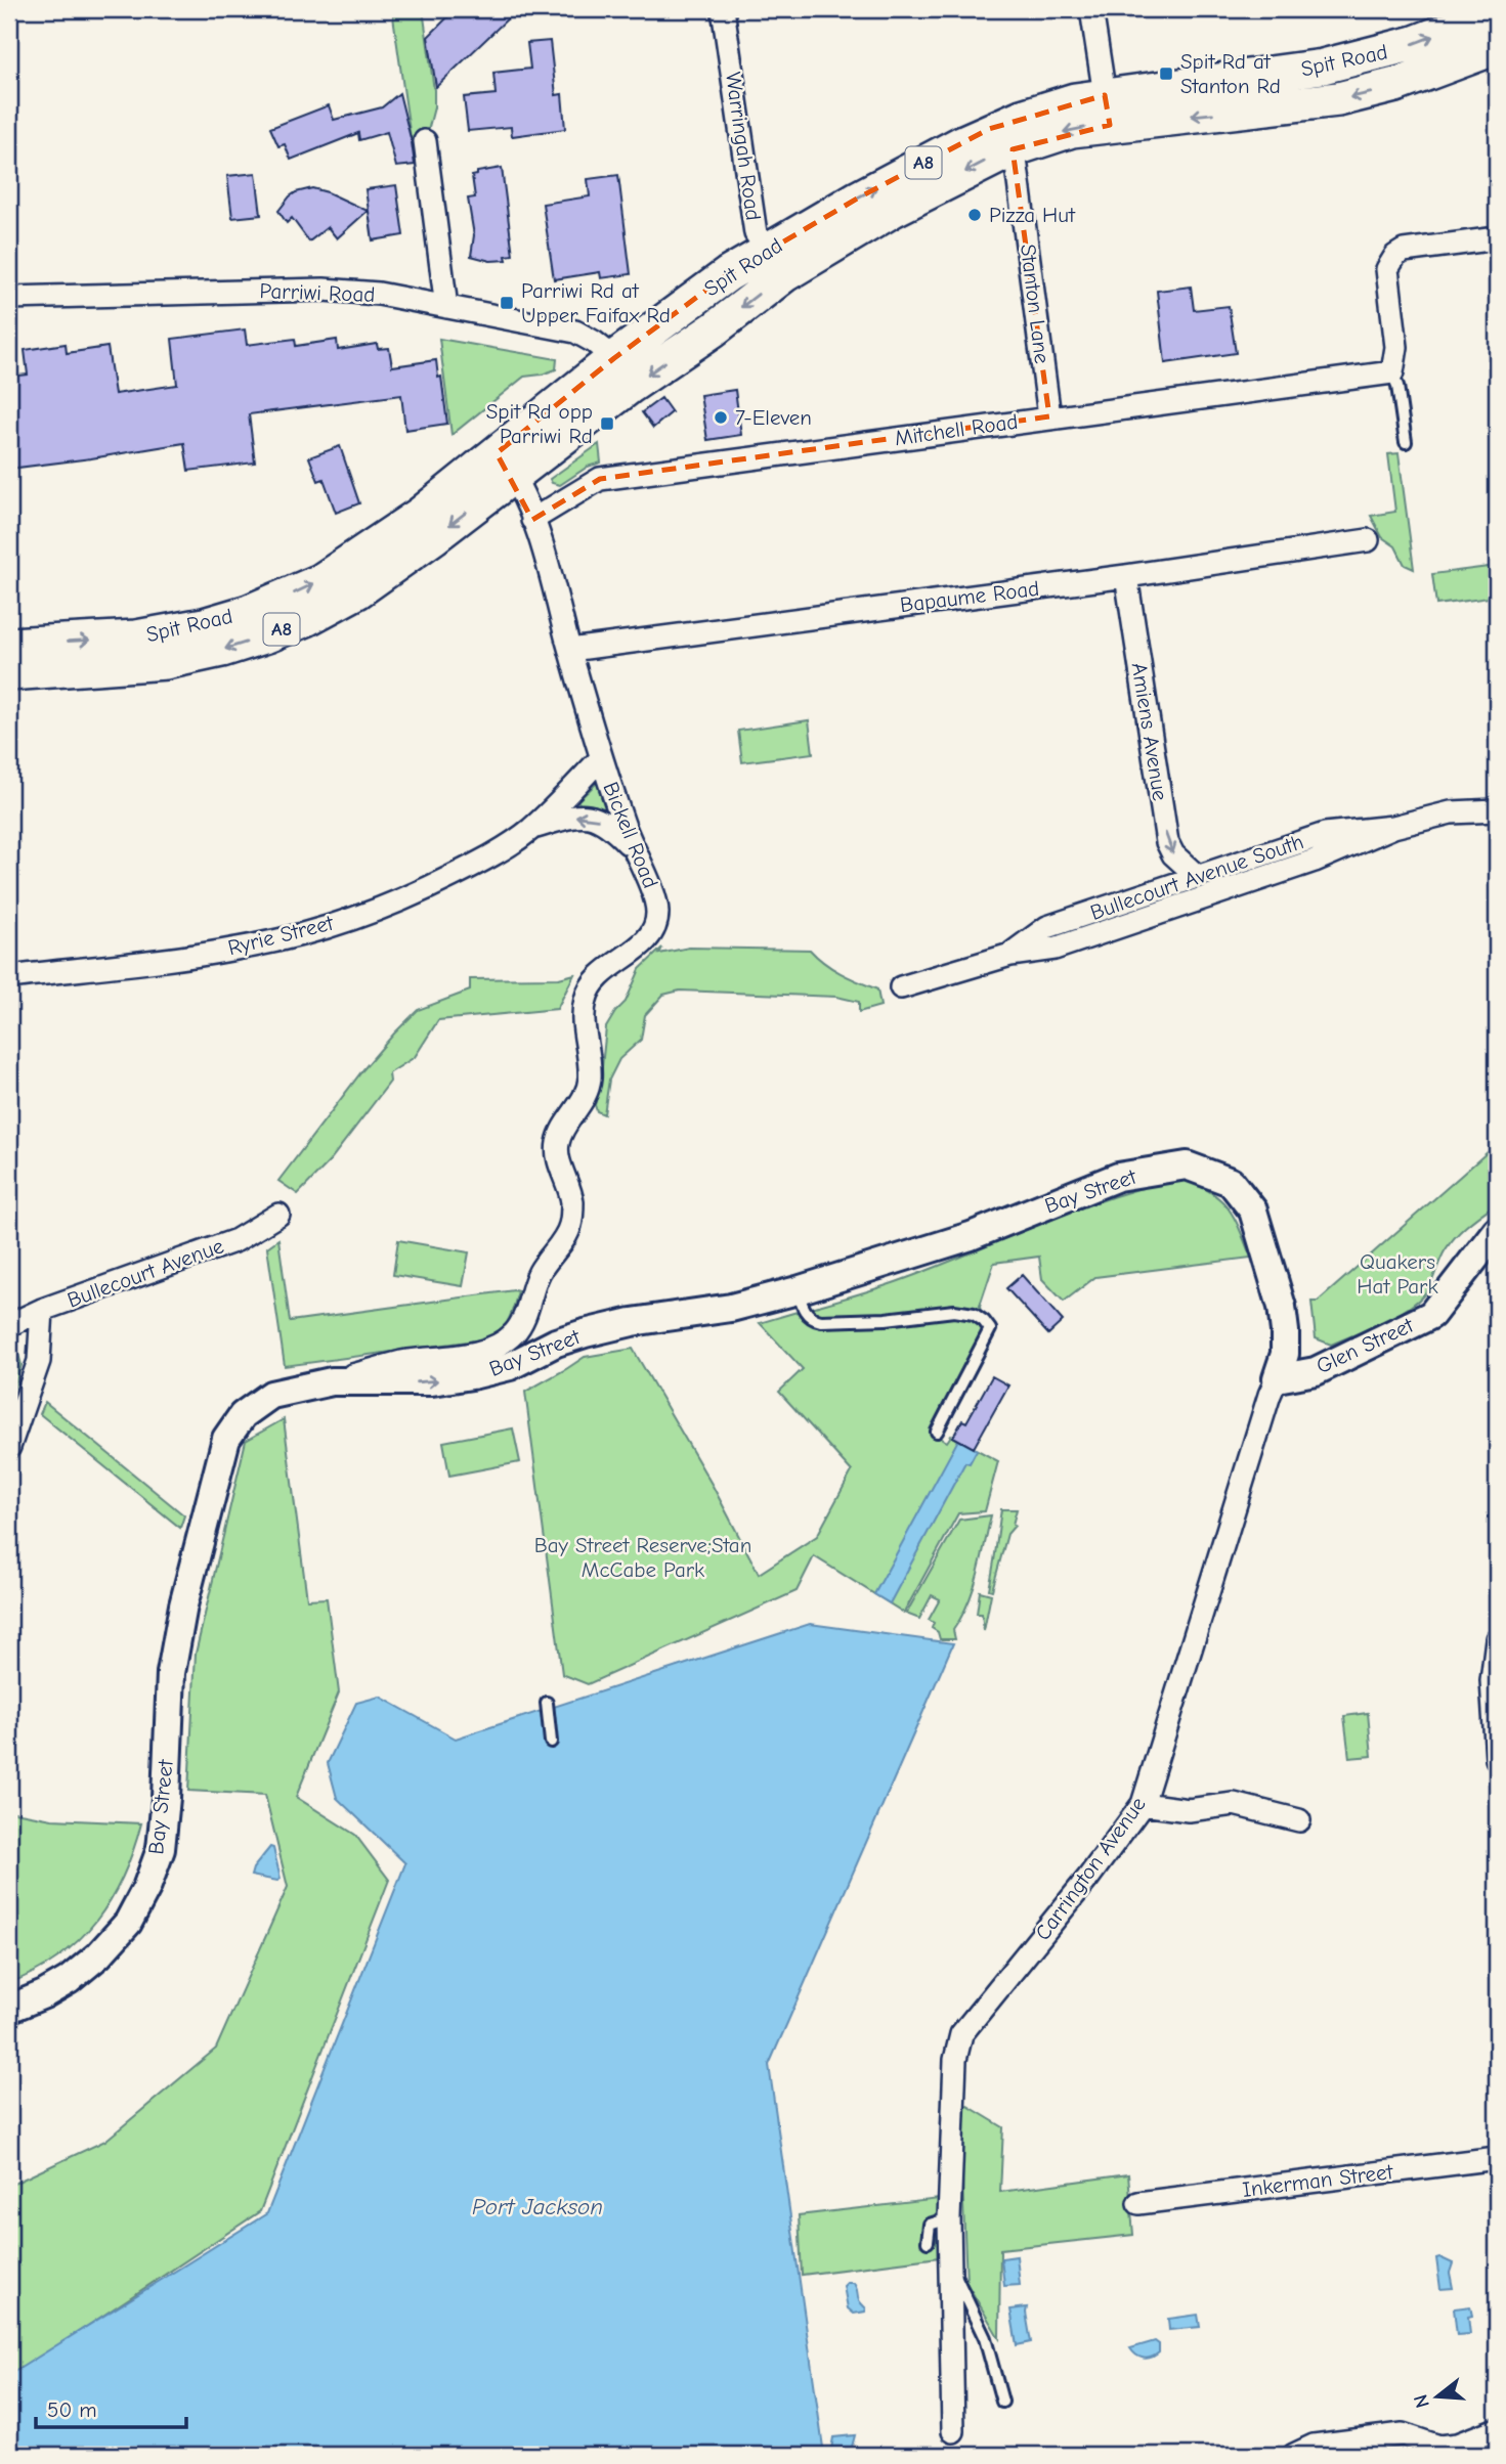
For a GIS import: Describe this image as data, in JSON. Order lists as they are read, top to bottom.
{
  "streets": {
    "highway": ["Spit Road", "A8"],
    "street": [
      "Warringah Road",
      "Parriwi Road",
      "Stanton Lane",
      "Mitchell Road",
      "Bapaume Road",
      "Amiens Avenue",
      "Bickell Road",
      "Bullecourt Avenue South",
      "Ryrie Street",
      "Bay Street",
      "Bullecourt Avenue",
      "Glen Street",
      "Carrington Avenue",
      "Inkerman Street"
    ]
  },
  "crossings": [
    ["Spit Road", "Warringah Road"],
    ["Spit Road", "Parriwi Road"],
    ["Spit Road", "Stanton Lane"],
    ["Spit Road", "Bickell Road"],
    ["Stanton Lane", "Mitchell Road"],
    ["Mitchell Road", "Bickell Road"],
    ["Bapaume Road", "Amiens Avenue"],
    ["Bapaume Road", "Bickell Road"],
    ["Amiens Avenue", "Bullecourt Avenue South"],
    ["Bickell Road", "Ryrie Street"],
    ["Bickell Road", "Bay Street"],
    ["Bay Street", "Glen Street"],
    ["Bay Street", "Carrington Avenue"],
    ["Glen Street", "Carrington Avenue"]
  ],
  "one_way": ["Amiens Avenue"],
  "water": ["Port Jackson"],
  "parks": ["Quakers Hat Park", "Bay Street Reserve;Stan McCabe Park"],
  "places": {
    "transit": ["Spit Rd at Stanton Rd", "Parriwi Rd at Upper Faifax Rd", "Spit Rd opp Parriwi Rd"],
    "other": ["Pizza Hut", "7-Eleven"]
  },
  "scale_bar": "50 m",
  "north": "left"
}
